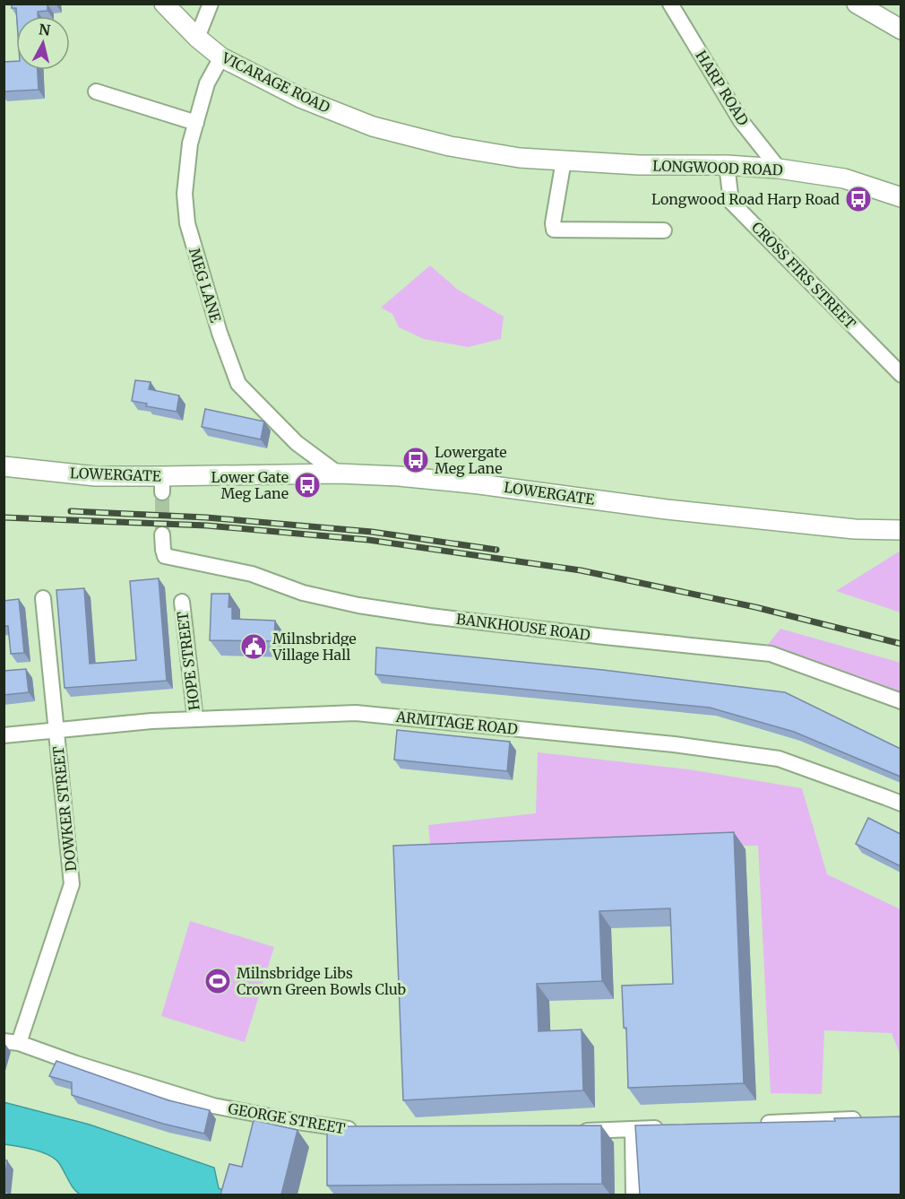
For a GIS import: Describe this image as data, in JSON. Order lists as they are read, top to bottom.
{
  "streets": {
    "street": [
      "VICARAGE ROAD",
      "HARP ROAD",
      "LONGWOOD ROAD",
      "CROSS FIRS STREET",
      "MEG LANE",
      "LOWERGATE",
      "BANKHOUSE ROAD",
      "HOPE STREET",
      "ARMITAGE ROAD",
      "DOWKER STREET",
      "GEORGE STREET"
    ]
  },
  "crossings": [
    ["VICARAGE ROAD", "LONGWOOD ROAD"],
    ["VICARAGE ROAD", "MEG LANE"],
    ["HARP ROAD", "LONGWOOD ROAD"],
    ["LONGWOOD ROAD", "CROSS FIRS STREET"],
    ["MEG LANE", "LOWERGATE"],
    ["HOPE STREET", "ARMITAGE ROAD"],
    ["ARMITAGE ROAD", "DOWKER STREET"],
    ["DOWKER STREET", "GEORGE STREET"]
  ],
  "places": {
    "bus stop": ["Longwood Road Harp Road", "Lowergate Meg Lane", "Lower Gate Meg Lane"],
    "public building": ["Milnsbridge Village Hall"],
    "sports": ["Milnsbridge Libs Crown Green Bowls Club"]
  },
  "north": "top"
}
